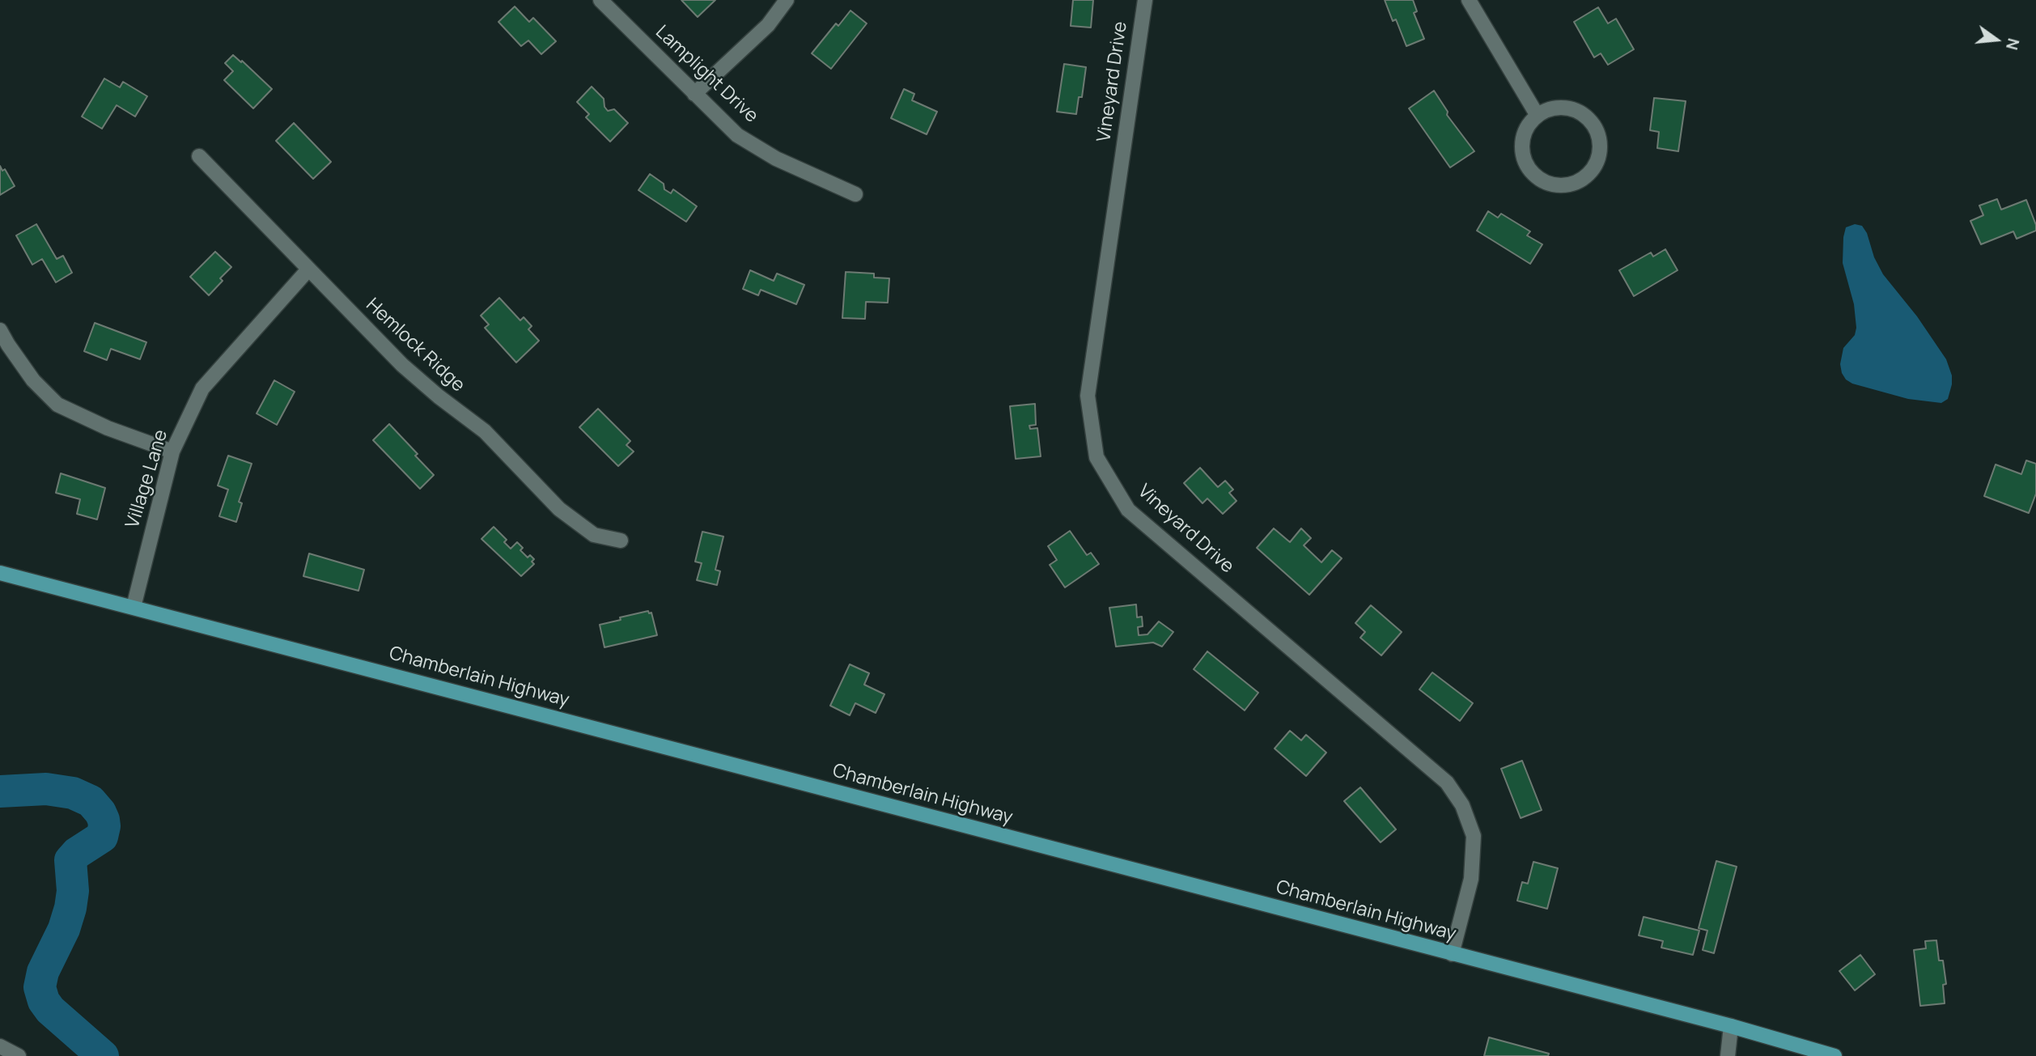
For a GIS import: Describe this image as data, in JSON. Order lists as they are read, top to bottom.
{
  "streets": {
    "main road": ["Chamberlain Highway"],
    "street": [
      "Lamplight Drive",
      "Vineyard Drive",
      "Hemlock Ridge",
      "Village Lane"
    ]
  },
  "crossings": [
    ["Vineyard Drive", "Chamberlain Highway"],
    ["Hemlock Ridge", "Village Lane"],
    ["Village Lane", "Chamberlain Highway"]
  ],
  "north": "right"
}
